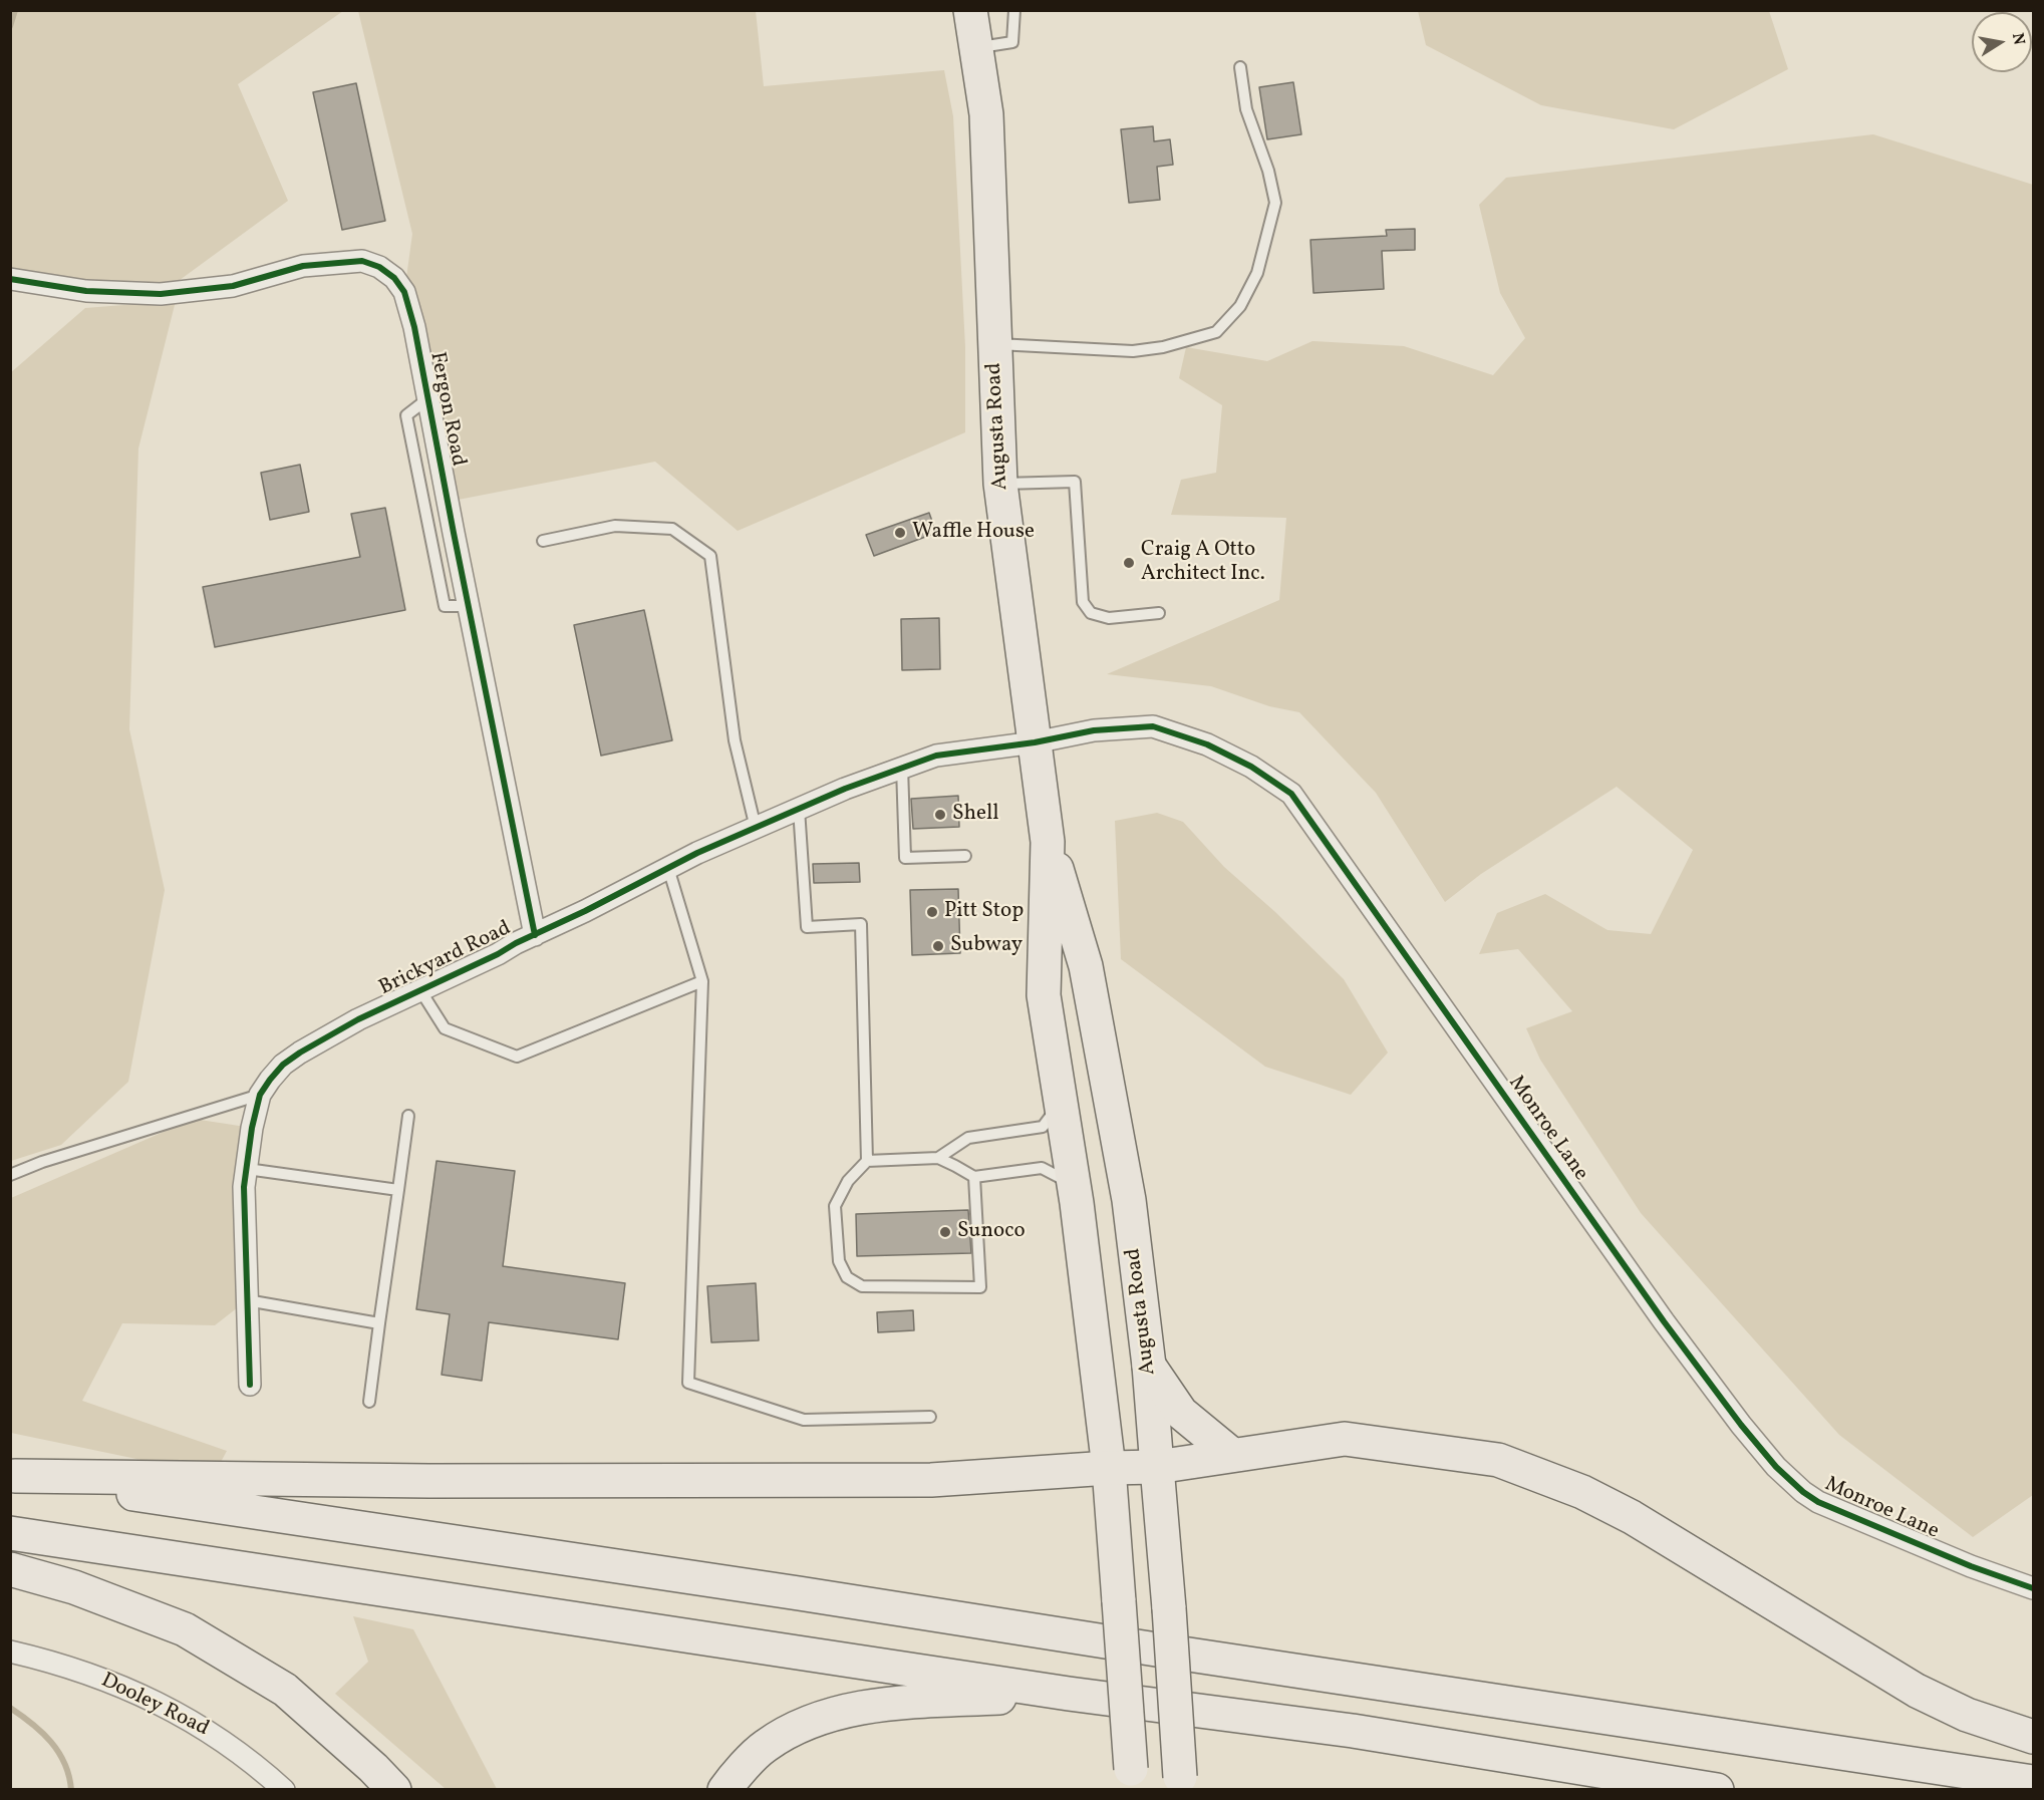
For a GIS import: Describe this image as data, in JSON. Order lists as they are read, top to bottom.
{
  "streets": {
    "main road": ["Augusta Road"],
    "street": [
      "Fergon Road",
      "Brickyard Road",
      "Monroe Lane",
      "Dooley Road"
    ]
  },
  "crossings": [
    ["Fergon Road", "Brickyard Road"],
    ["Augusta Road", "Brickyard Road"],
    ["Augusta Road", "Monroe Lane"],
    ["Brickyard Road", "Monroe Lane"]
  ],
  "places": [
    "Waffle House",
    "Craig A Otto Architect Inc.",
    "Shell",
    "Pitt Stop",
    "Subway",
    "Sunoco"
  ],
  "north": "right"
}
